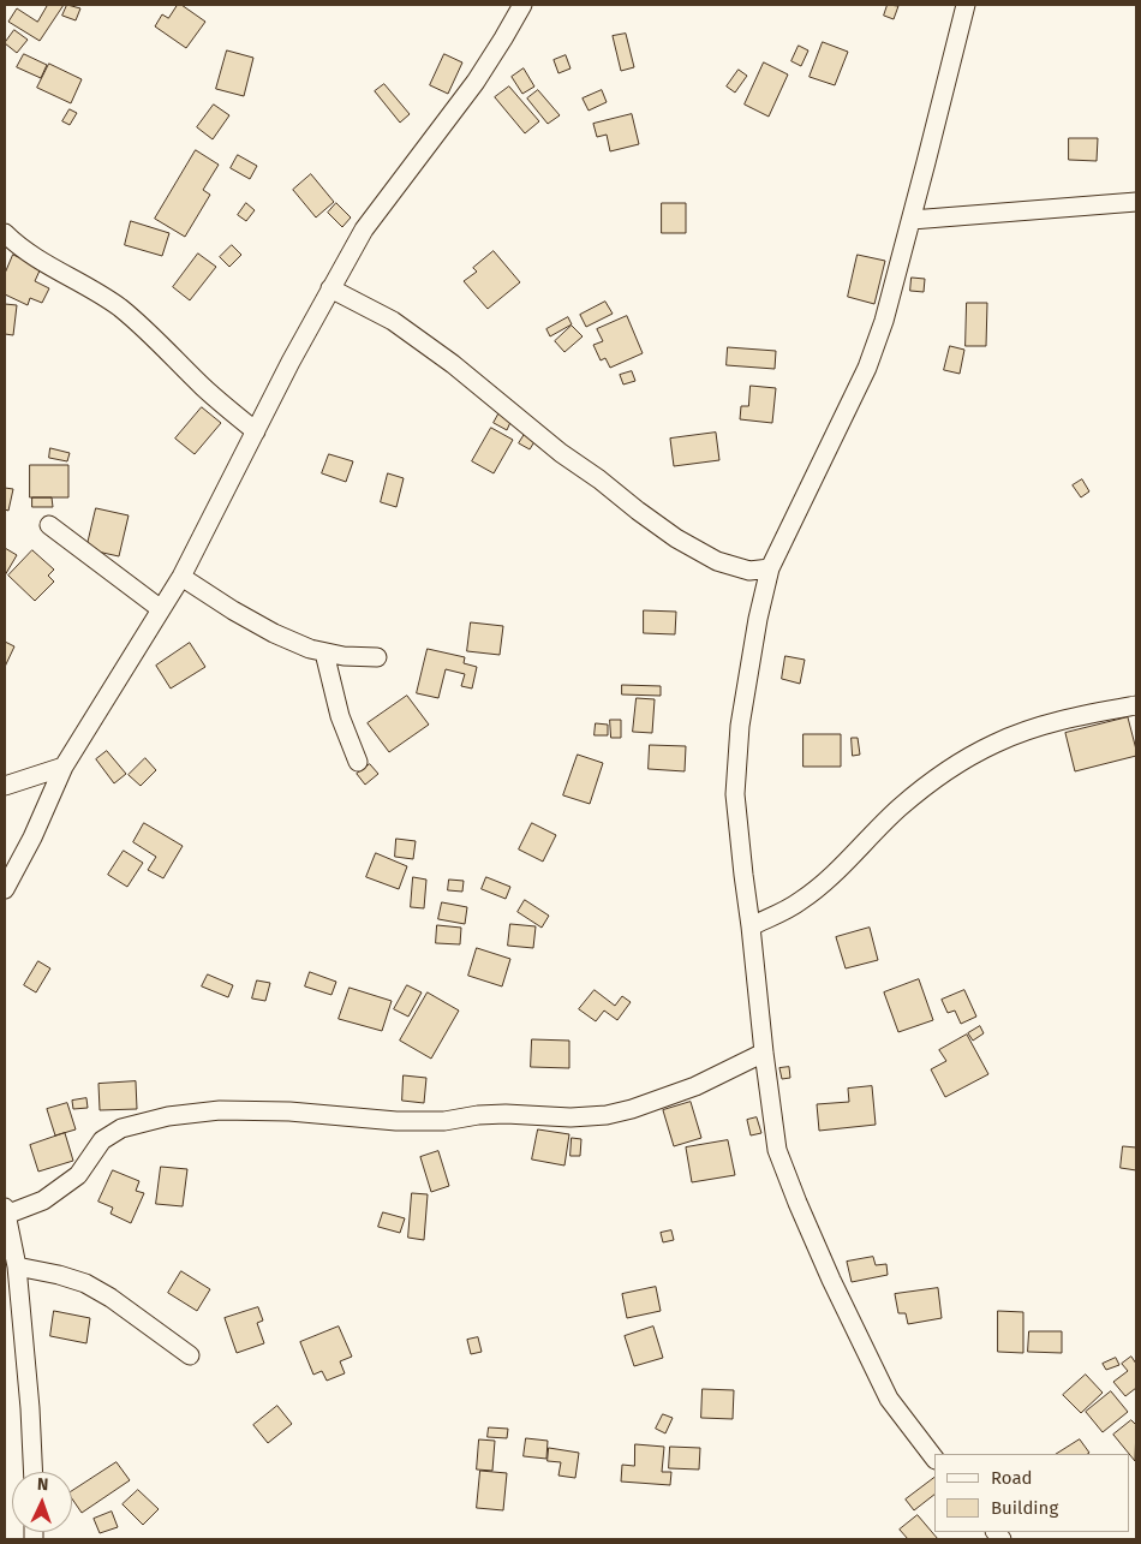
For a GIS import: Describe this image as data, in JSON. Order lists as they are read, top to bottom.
{
  "legend": ["Road", "Building"],
  "north": "top"
}
